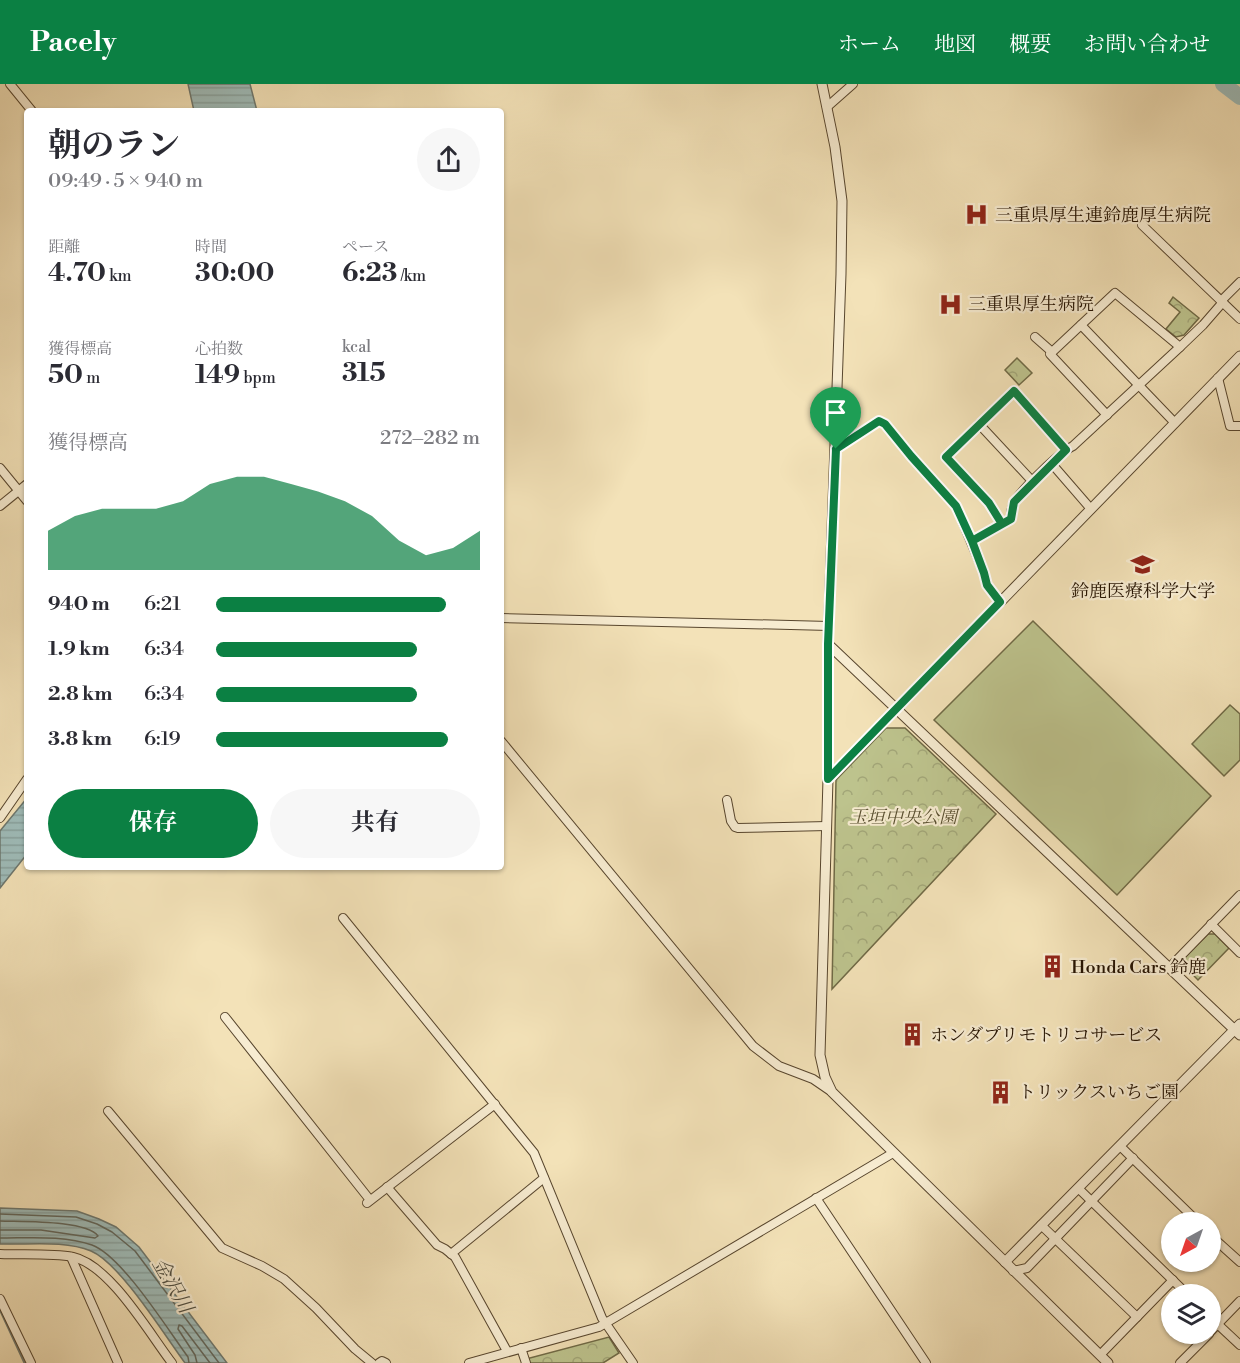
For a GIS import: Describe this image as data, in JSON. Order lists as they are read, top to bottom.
{
  "water": ["金沢川"],
  "parks": ["玉垣中央公園"],
  "places": {
    "hospital": ["三重県厚生連鈴鹿厚生病院", "三重県厚生病院"],
    "school or university": ["鈴鹿医療科学大学"],
    "building": ["Honda Cars 鈴鹿", "ホンダプリモトリコサービス", "トリックスいちご園"]
  },
  "north": "bottom left",
  "page": {
    "header": "Pacely",
    "nav": [
      "ホーム",
      "地図",
      "概要",
      "お問い合わせ"
    ],
    "heading": ["朝のラン", "09:49 · 5 × 940 m"],
    "stats": [
      ["距離", "4.70 km"],
      ["時間", "30:00"],
      ["ペース", "6:23 /km"],
      ["獲得標高", "50 m"],
      ["心拍数", "149 bpm"],
      ["kcal", "315"]
    ],
    "chart": ["獲得標高", "272–282 m"],
    "list": [
      {
        "name": "940 m",
        "note": "6:21"
      },
      {
        "name": "1.9 km",
        "note": "6:34"
      },
      {
        "name": "2.8 km",
        "note": "6:34"
      },
      {
        "name": "3.8 km",
        "note": "6:19"
      }
    ],
    "buttons": ["保存", "共有"]
  }
}
